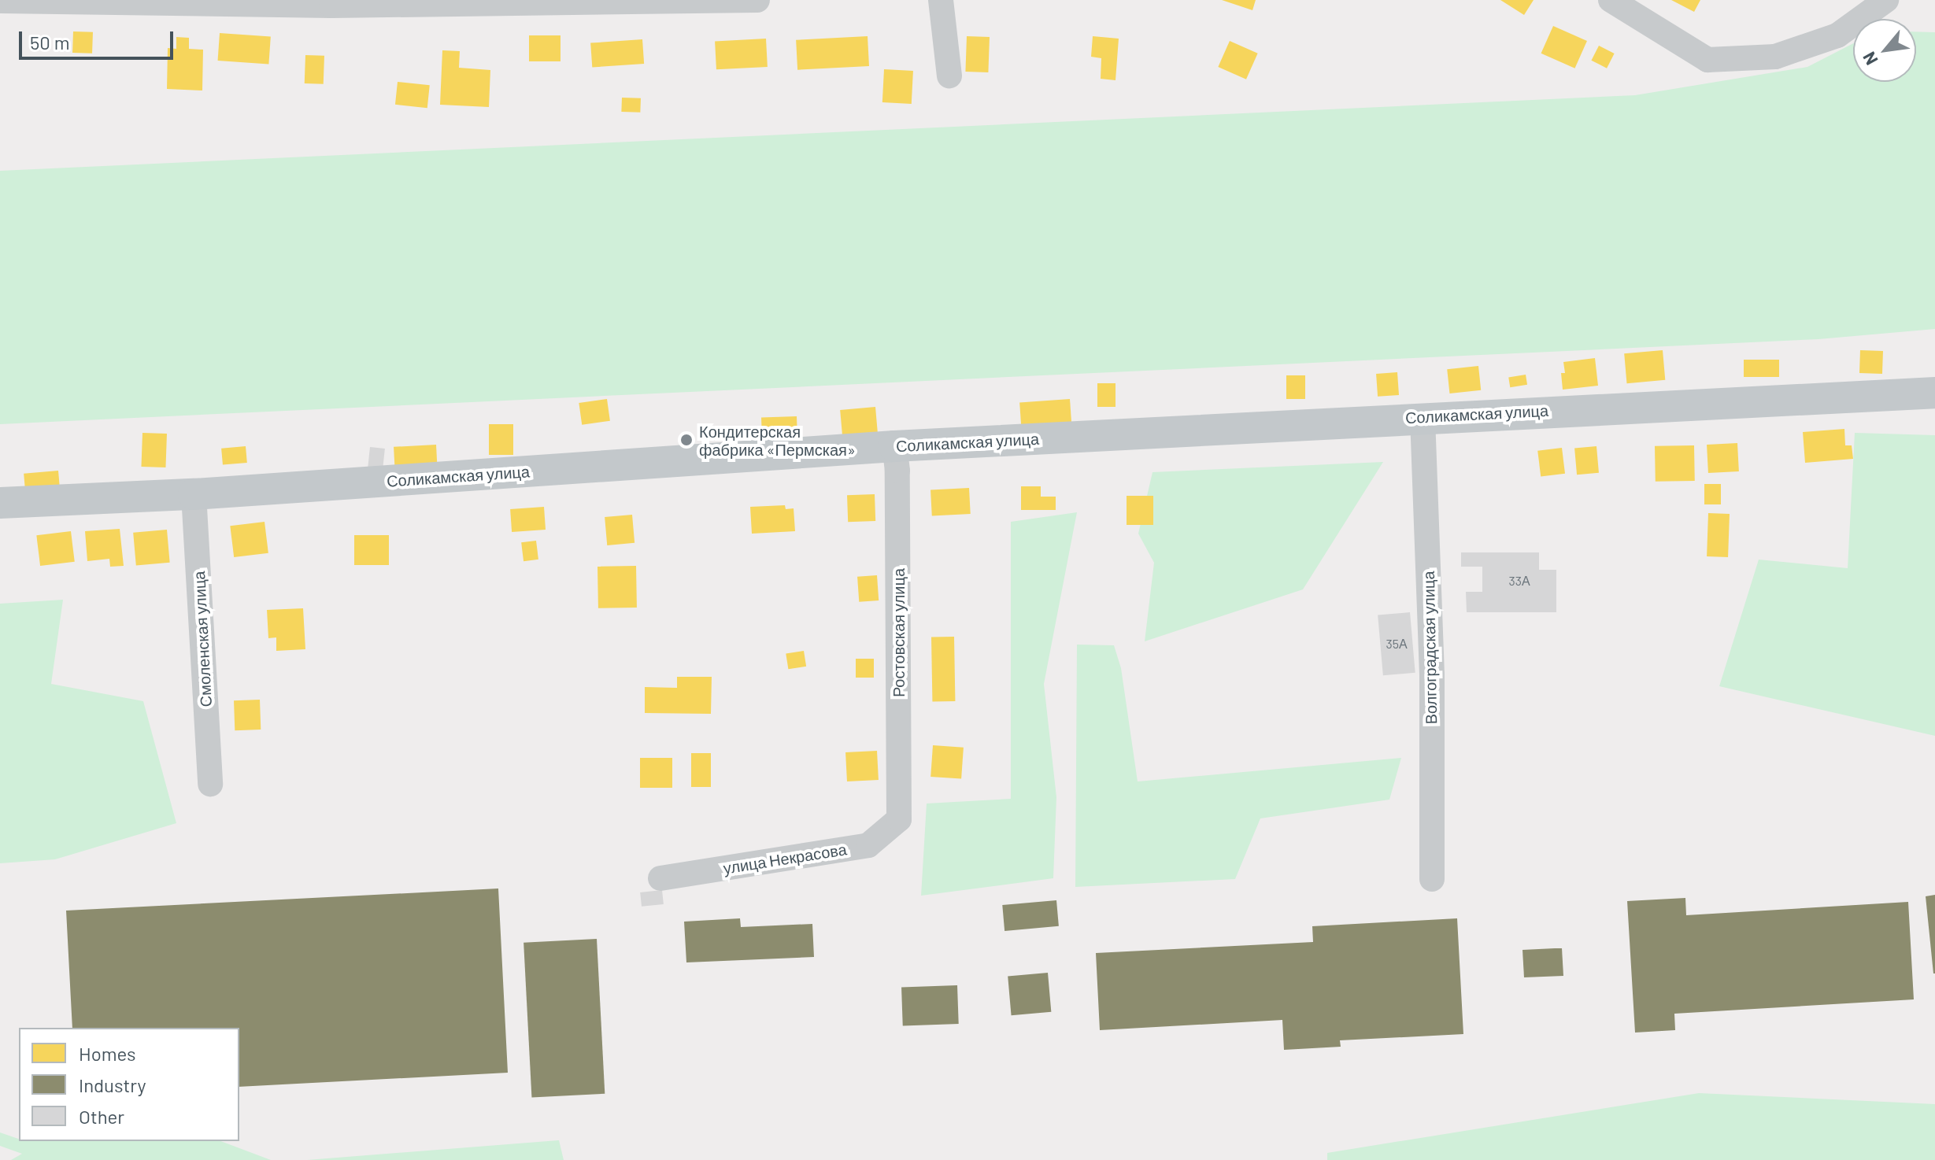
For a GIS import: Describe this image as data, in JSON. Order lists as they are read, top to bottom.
{
  "streets": {
    "main road": ["Соликамская улица"],
    "street": [
      "Ростовская улица",
      "Смоленская улица",
      "Волгоградская улица",
      "улица Некрасова"
    ]
  },
  "crossings": [
    ["Соликамская улица", "Ростовская улица"],
    ["Соликамская улица", "Смоленская улица"],
    ["Соликамская улица", "Волгоградская улица"],
    ["Ростовская улица", "улица Некрасова"]
  ],
  "places": ["Кондитерская фабрика «Пермская»"],
  "house_numbers": ["33А", "35А"],
  "legend": ["Homes", "Industry", "Other"],
  "scale_bar": "50 m",
  "north": "bottom left"
}
